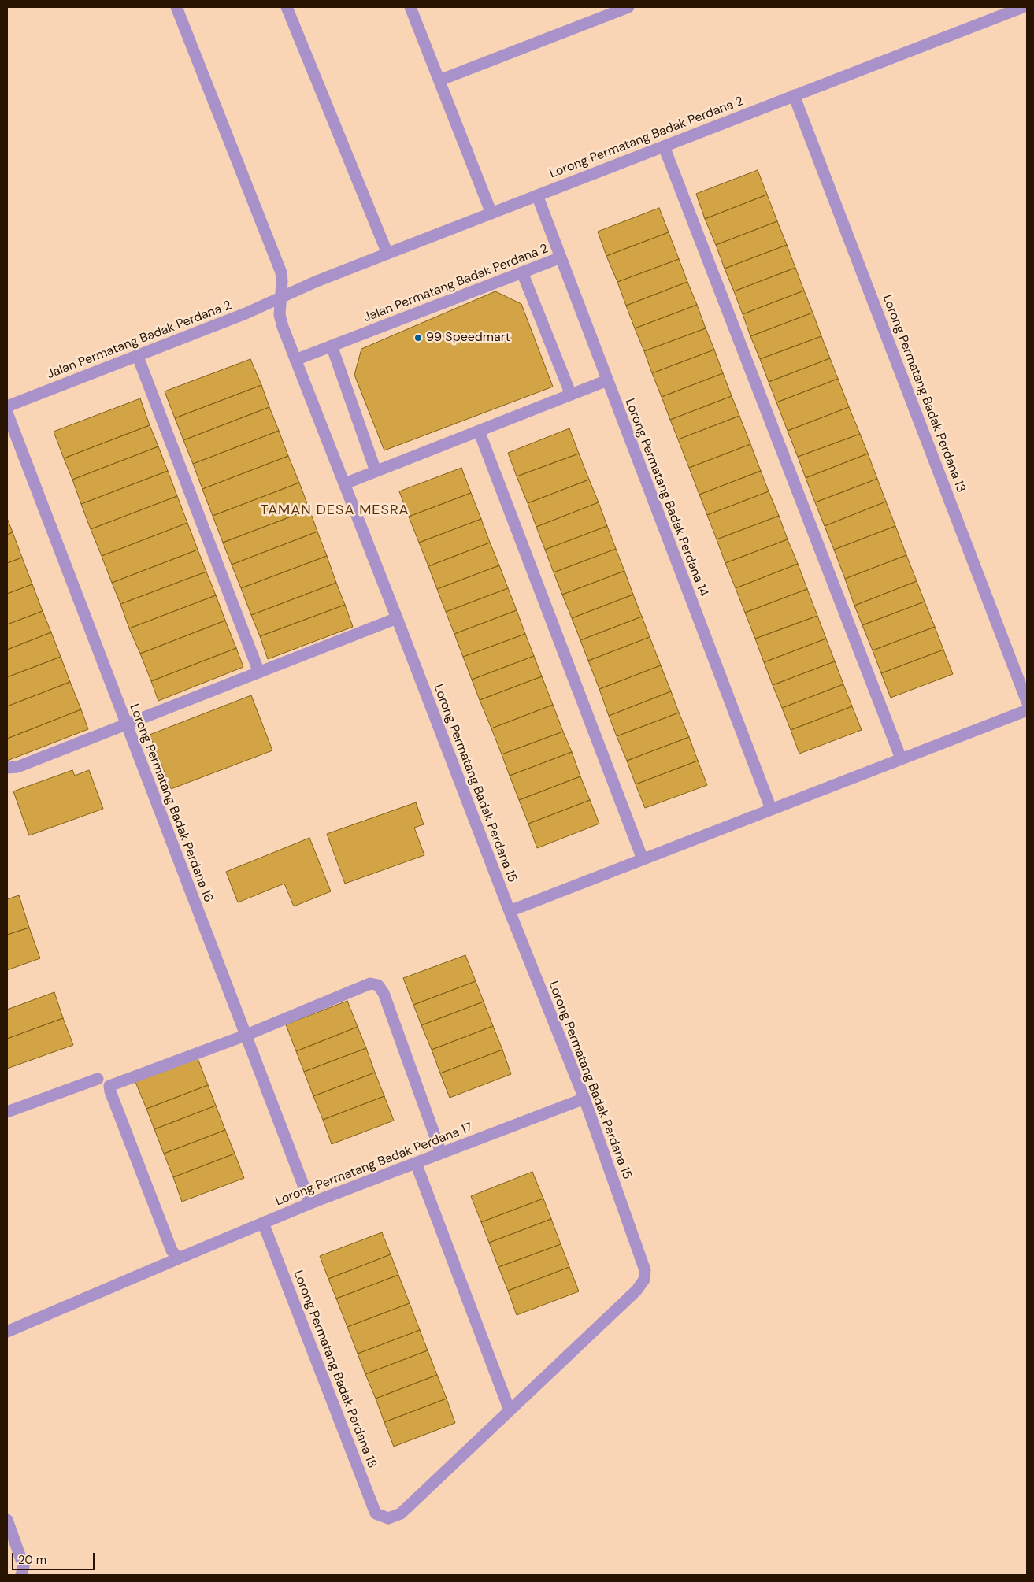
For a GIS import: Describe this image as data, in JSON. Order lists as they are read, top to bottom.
{
  "streets": {
    "street": [
      "Lorong Permatang Badak Perdana 2",
      "Jalan Permatang Badak Perdana 2",
      "Lorong Permatang Badak Perdana 13",
      "Lorong Permatang Badak Perdana 14",
      "Lorong Permatang Badak Perdana 15",
      "Lorong Permatang Badak Perdana 16",
      "Lorong Permatang Badak Perdana 17",
      "Lorong Permatang Badak Perdana 18"
    ]
  },
  "crossings": [
    ["Lorong Permatang Badak Perdana 2", "Jalan Permatang Badak Perdana 2"],
    ["Lorong Permatang Badak Perdana 2", "Lorong Permatang Badak Perdana 13"],
    ["Lorong Permatang Badak Perdana 2", "Lorong Permatang Badak Perdana 14"],
    ["Lorong Permatang Badak Perdana 2", "Lorong Permatang Badak Perdana 15"],
    ["Jalan Permatang Badak Perdana 2", "Lorong Permatang Badak Perdana 14"],
    ["Jalan Permatang Badak Perdana 2", "Lorong Permatang Badak Perdana 15"],
    ["Lorong Permatang Badak Perdana 15", "Lorong Permatang Badak Perdana 17"],
    ["Lorong Permatang Badak Perdana 15", "Lorong Permatang Badak Perdana 18"],
    ["Lorong Permatang Badak Perdana 16", "Lorong Permatang Badak Perdana 17"],
    ["Lorong Permatang Badak Perdana 17", "Lorong Permatang Badak Perdana 18"]
  ],
  "districts": ["TAMAN DESA MESRA"],
  "places": ["99 Speedmart"],
  "scale_bar": "20 m"
}
